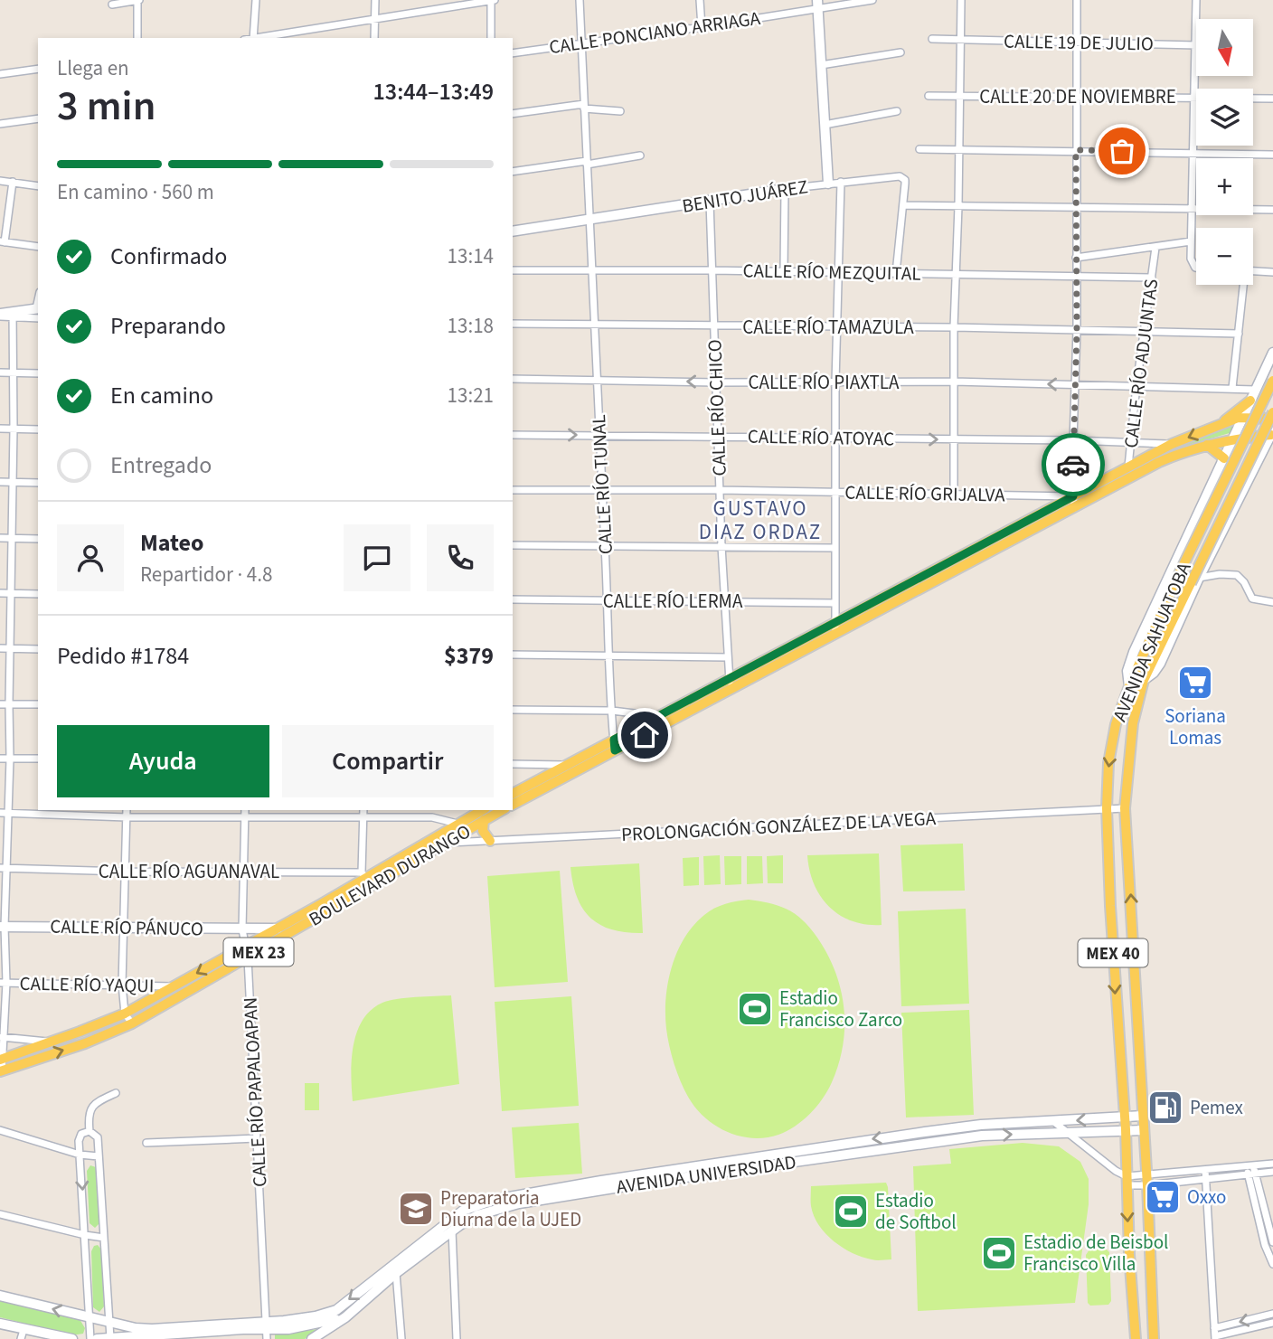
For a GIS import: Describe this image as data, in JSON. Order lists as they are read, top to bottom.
{
  "streets": {
    "main road": [
      "AVENIDA SAHUATOBA",
      "BOULEVARD DURANGO",
      "MEX 23",
      "MEX 40"
    ],
    "street": [
      "CALLE PONCIANO ARRIAGA",
      "CALLE 19 DE JULIO",
      "CALLE 20 DE NOVIEMBRE",
      "BENITO JUÁREZ",
      "CALLE RÍO MEZQUITAL",
      "CALLE RÍO TAMAZULA",
      "CALLE RÍO ADJUNTAS",
      "CALLE RÍO PIAXTLA",
      "CALLE RÍO CHICO",
      "CALLE RÍO ATOYAC",
      "CALLE RÍO TUNAL",
      "CALLE RÍO GRIJALVA",
      "CALLE RÍO LERMA",
      "PROLONGACIÓN GONZÁLEZ DE LA VEGA",
      "CALLE RÍO AGUANAVAL",
      "CALLE RÍO PÁNUCO",
      "CALLE RÍO YAQUI",
      "CALLE RÍO PAPALOAPAN",
      "AVENIDA UNIVERSIDAD"
    ]
  },
  "crossings": [
    ["CALLE PONCIANO ARRIAGA", "CALLE RÍO TUNAL"],
    ["BENITO JUÁREZ", "CALLE RÍO CHICO"],
    ["BENITO JUÁREZ", "CALLE RÍO TUNAL"],
    ["CALLE RÍO MEZQUITAL", "CALLE RÍO ADJUNTAS"],
    ["CALLE RÍO MEZQUITAL", "CALLE RÍO CHICO"],
    ["CALLE RÍO MEZQUITAL", "CALLE RÍO TUNAL"],
    ["CALLE RÍO TAMAZULA", "CALLE RÍO ADJUNTAS"],
    ["CALLE RÍO TAMAZULA", "CALLE RÍO CHICO"],
    ["CALLE RÍO TAMAZULA", "CALLE RÍO TUNAL"],
    ["CALLE RÍO ADJUNTAS", "CALLE RÍO PIAXTLA"],
    ["CALLE RÍO ADJUNTAS", "CALLE RÍO ATOYAC"],
    ["CALLE RÍO PIAXTLA", "CALLE RÍO CHICO"],
    ["CALLE RÍO PIAXTLA", "CALLE RÍO TUNAL"],
    ["CALLE RÍO CHICO", "CALLE RÍO ATOYAC"],
    ["CALLE RÍO CHICO", "CALLE RÍO GRIJALVA"],
    ["CALLE RÍO CHICO", "CALLE RÍO LERMA"],
    ["CALLE RÍO ATOYAC", "CALLE RÍO TUNAL"],
    ["CALLE RÍO TUNAL", "CALLE RÍO GRIJALVA"],
    ["CALLE RÍO TUNAL", "CALLE RÍO LERMA"],
    ["AVENIDA SAHUATOBA", "PROLONGACIÓN GONZÁLEZ DE LA VEGA"],
    ["AVENIDA SAHUATOBA", "AVENIDA UNIVERSIDAD"],
    ["PROLONGACIÓN GONZÁLEZ DE LA VEGA", "BOULEVARD DURANGO"],
    ["CALLE RÍO AGUANAVAL", "BOULEVARD DURANGO"],
    ["CALLE RÍO AGUANAVAL", "CALLE RÍO PAPALOAPAN"],
    ["BOULEVARD DURANGO", "CALLE RÍO PÁNUCO"],
    ["BOULEVARD DURANGO", "CALLE RÍO YAQUI"],
    ["BOULEVARD DURANGO", "CALLE RÍO PAPALOAPAN"],
    ["CALLE RÍO PÁNUCO", "CALLE RÍO PAPALOAPAN"],
    ["CALLE RÍO PAPALOAPAN", "AVENIDA UNIVERSIDAD"]
  ],
  "districts": ["GUSTAVO DIAZ ORDAZ"],
  "places": {
    "supermarket": ["Soriana Lomas", "Oxxo"],
    "sports": ["Estadio Francisco Zarco", "Estadio de Softbol", "Estadio de Beisbol Francisco Villa"],
    "fuel station": ["Pemex"],
    "school or university": ["Preparatoria Diurna de la UJED"]
  },
  "north": "bottom",
  "page": {
    "map_buttons": ["+", "−"],
    "heading": ["3 min", "Llega en", "13:44–13:49"],
    "panel": [
      "Mateo",
      "Repartidor · 4.8",
      "Pedido #1784",
      "$379"
    ],
    "bar": "En camino · 560 m",
    "list": [
      ["Confirmado", "13:14"],
      ["Preparando", "13:18"],
      ["En camino", "13:21"],
      "Entregado"
    ],
    "buttons": ["Ayuda", "Compartir"]
  }
}
